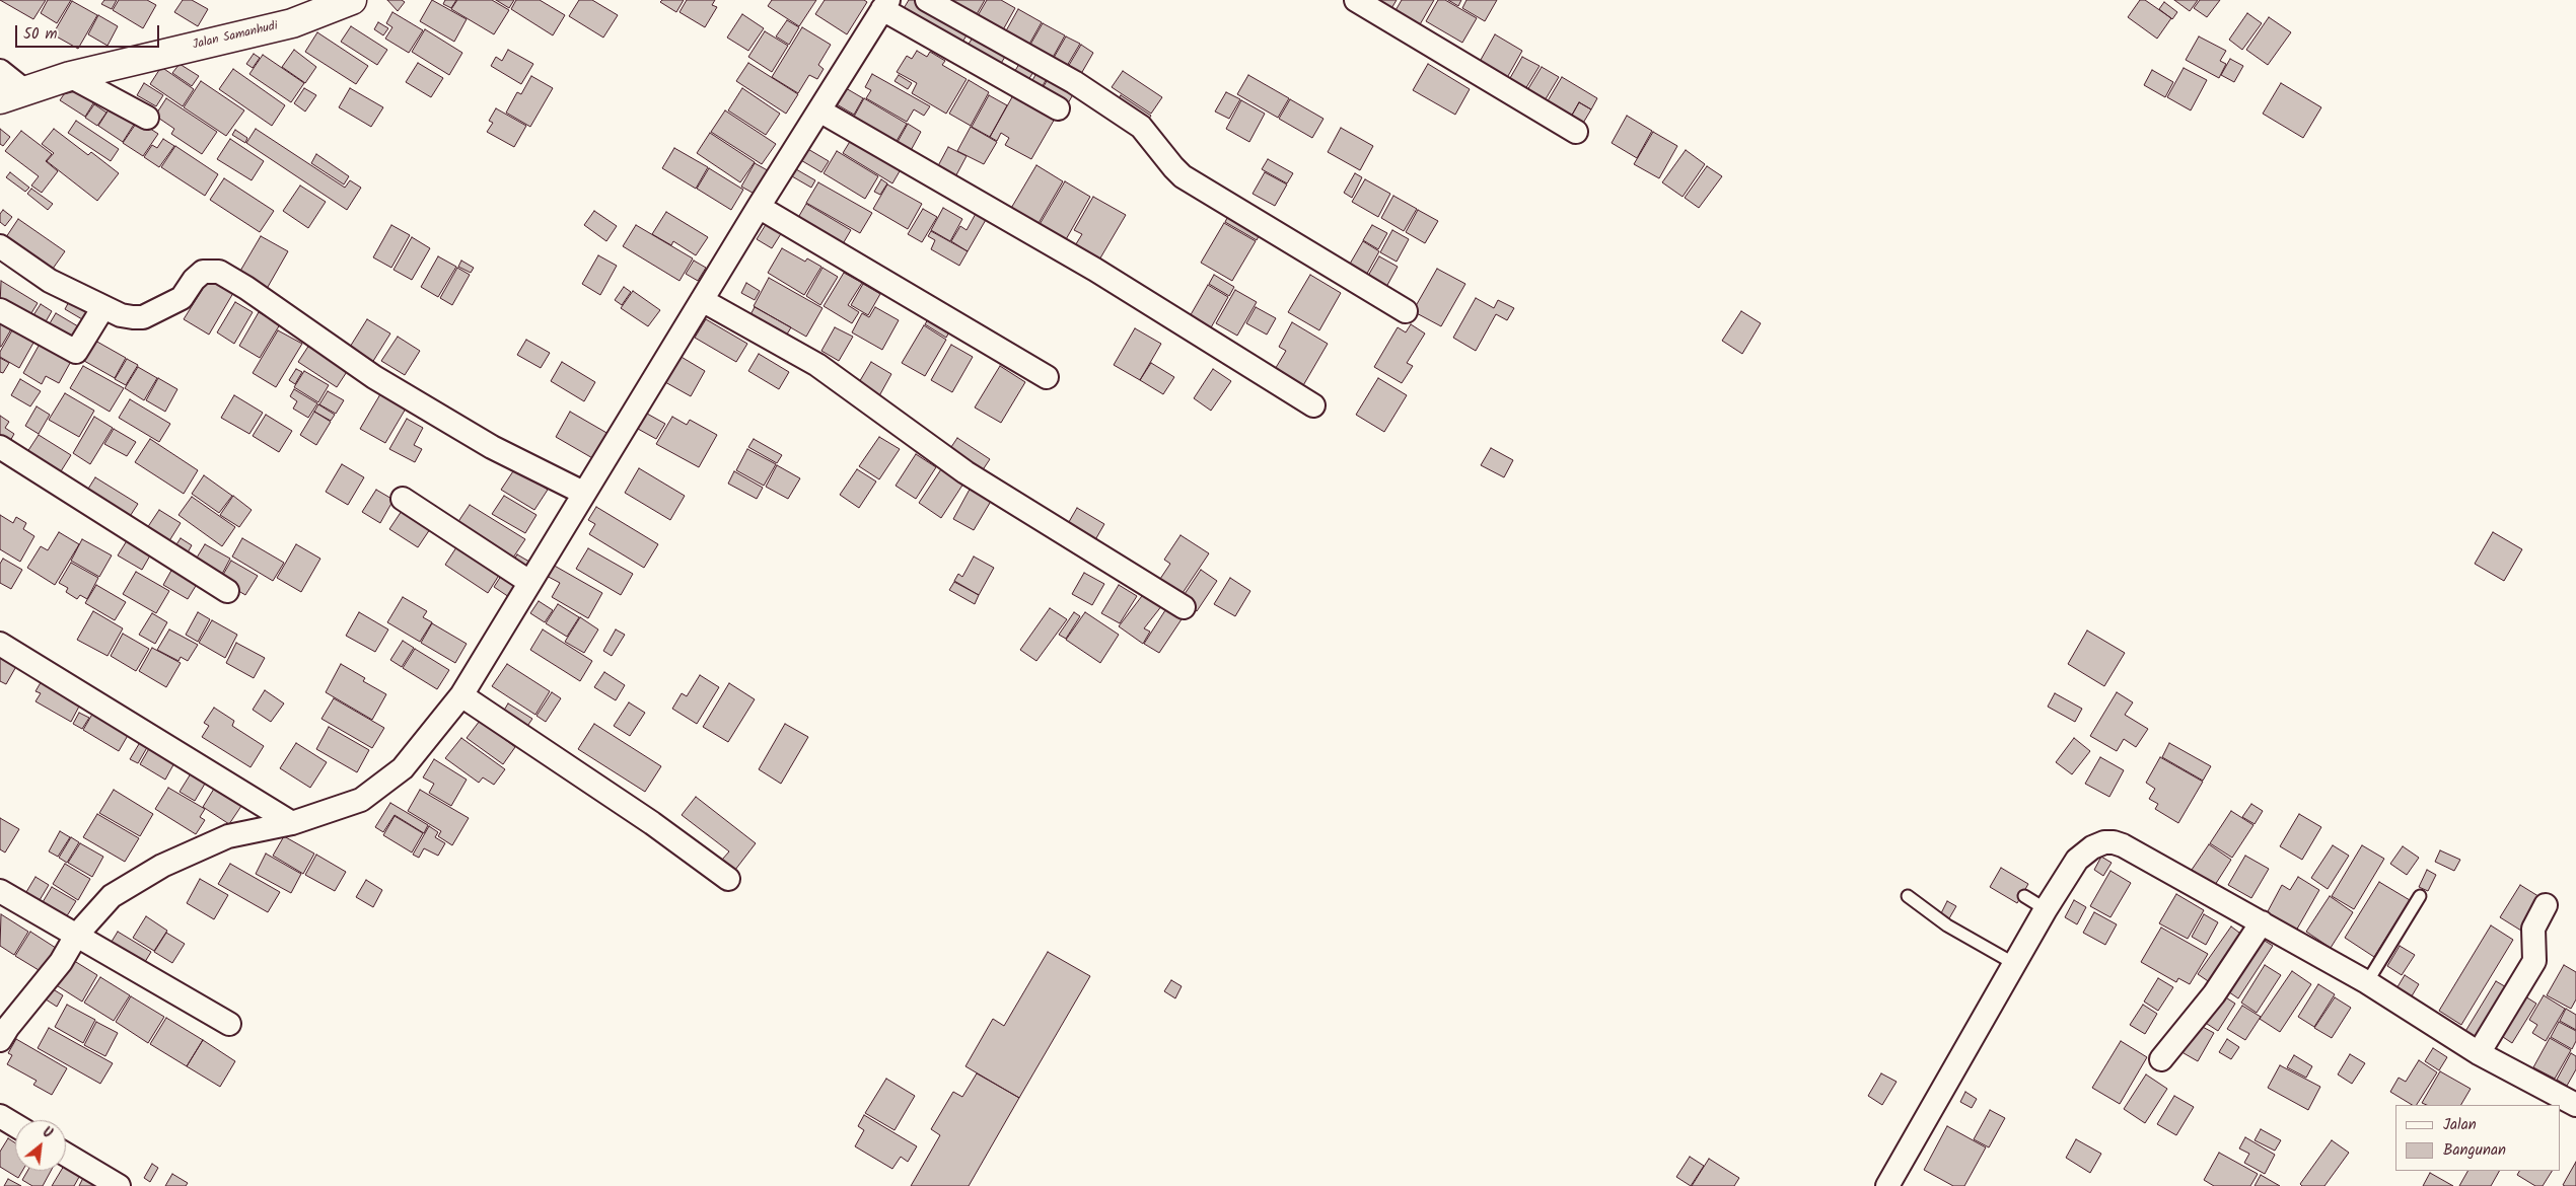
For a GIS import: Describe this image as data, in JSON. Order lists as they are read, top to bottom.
{
  "streets": {
    "street": ["Jalan Samanhudi"]
  },
  "legend": ["Jalan", "Bangunan"],
  "scale_bar": "50 m",
  "north": "top right"
}
